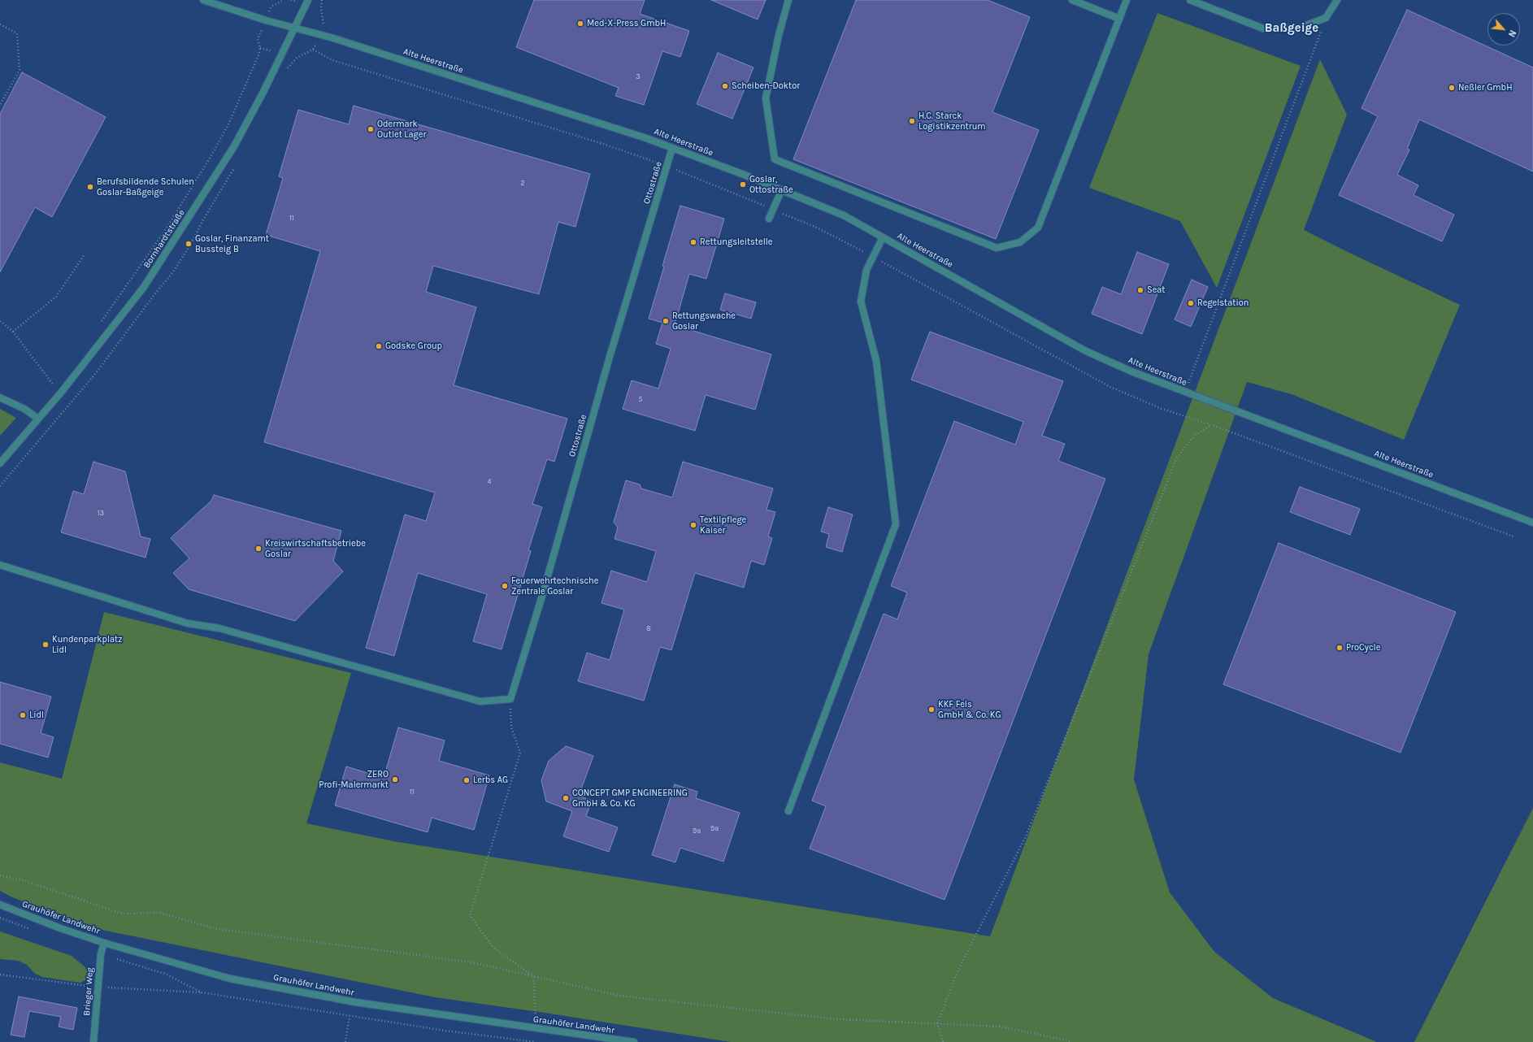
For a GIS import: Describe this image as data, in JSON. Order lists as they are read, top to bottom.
{
  "streets": {
    "street": [
      "Alte Heerstraße",
      "Ottostraße",
      "Bornhardtstraße",
      "Grauhöfer Landwehr",
      "Brieger Weg"
    ]
  },
  "crossings": [
    ["Alte Heerstraße", "Ottostraße"],
    ["Alte Heerstraße", "Bornhardtstraße"],
    ["Grauhöfer Landwehr", "Brieger Weg"]
  ],
  "districts": ["Baßgeige"],
  "places": [
    "Med-X-Press GmbH",
    "Scheiben-Doktor",
    "Neßler GmbH",
    "H.C. Starck Logistikzentrum",
    "Odermark Outlet Lager",
    "Goslar, Ottostraße",
    "Berufsbildende Schulen Goslar-Baßgeige",
    "Rettungsleitstelle",
    "Goslar, Finanzamt Bussteig B",
    "Seat",
    "Regelstation",
    "Rettungswache Goslar",
    "Godske Group",
    "Textilpflege Kaiser",
    "Kreiswirtschaftsbetriebe Goslar",
    "Feuerwehrtechnische Zentrale Goslar",
    "Kundenparkplatz Lidl",
    "ProCycle",
    "KKF Fels GmbH & Co. KG",
    "Lidl",
    "ZERO Profi-Malermarkt",
    "Lerbs AG",
    "CONCEPT GMP ENGINEERING GmbH & Co. KG"
  ],
  "house_numbers": [
    "3",
    "2",
    "11",
    "5",
    "4",
    "13",
    "8",
    "11",
    "9a",
    "9a"
  ],
  "north": "bottom right"
}
